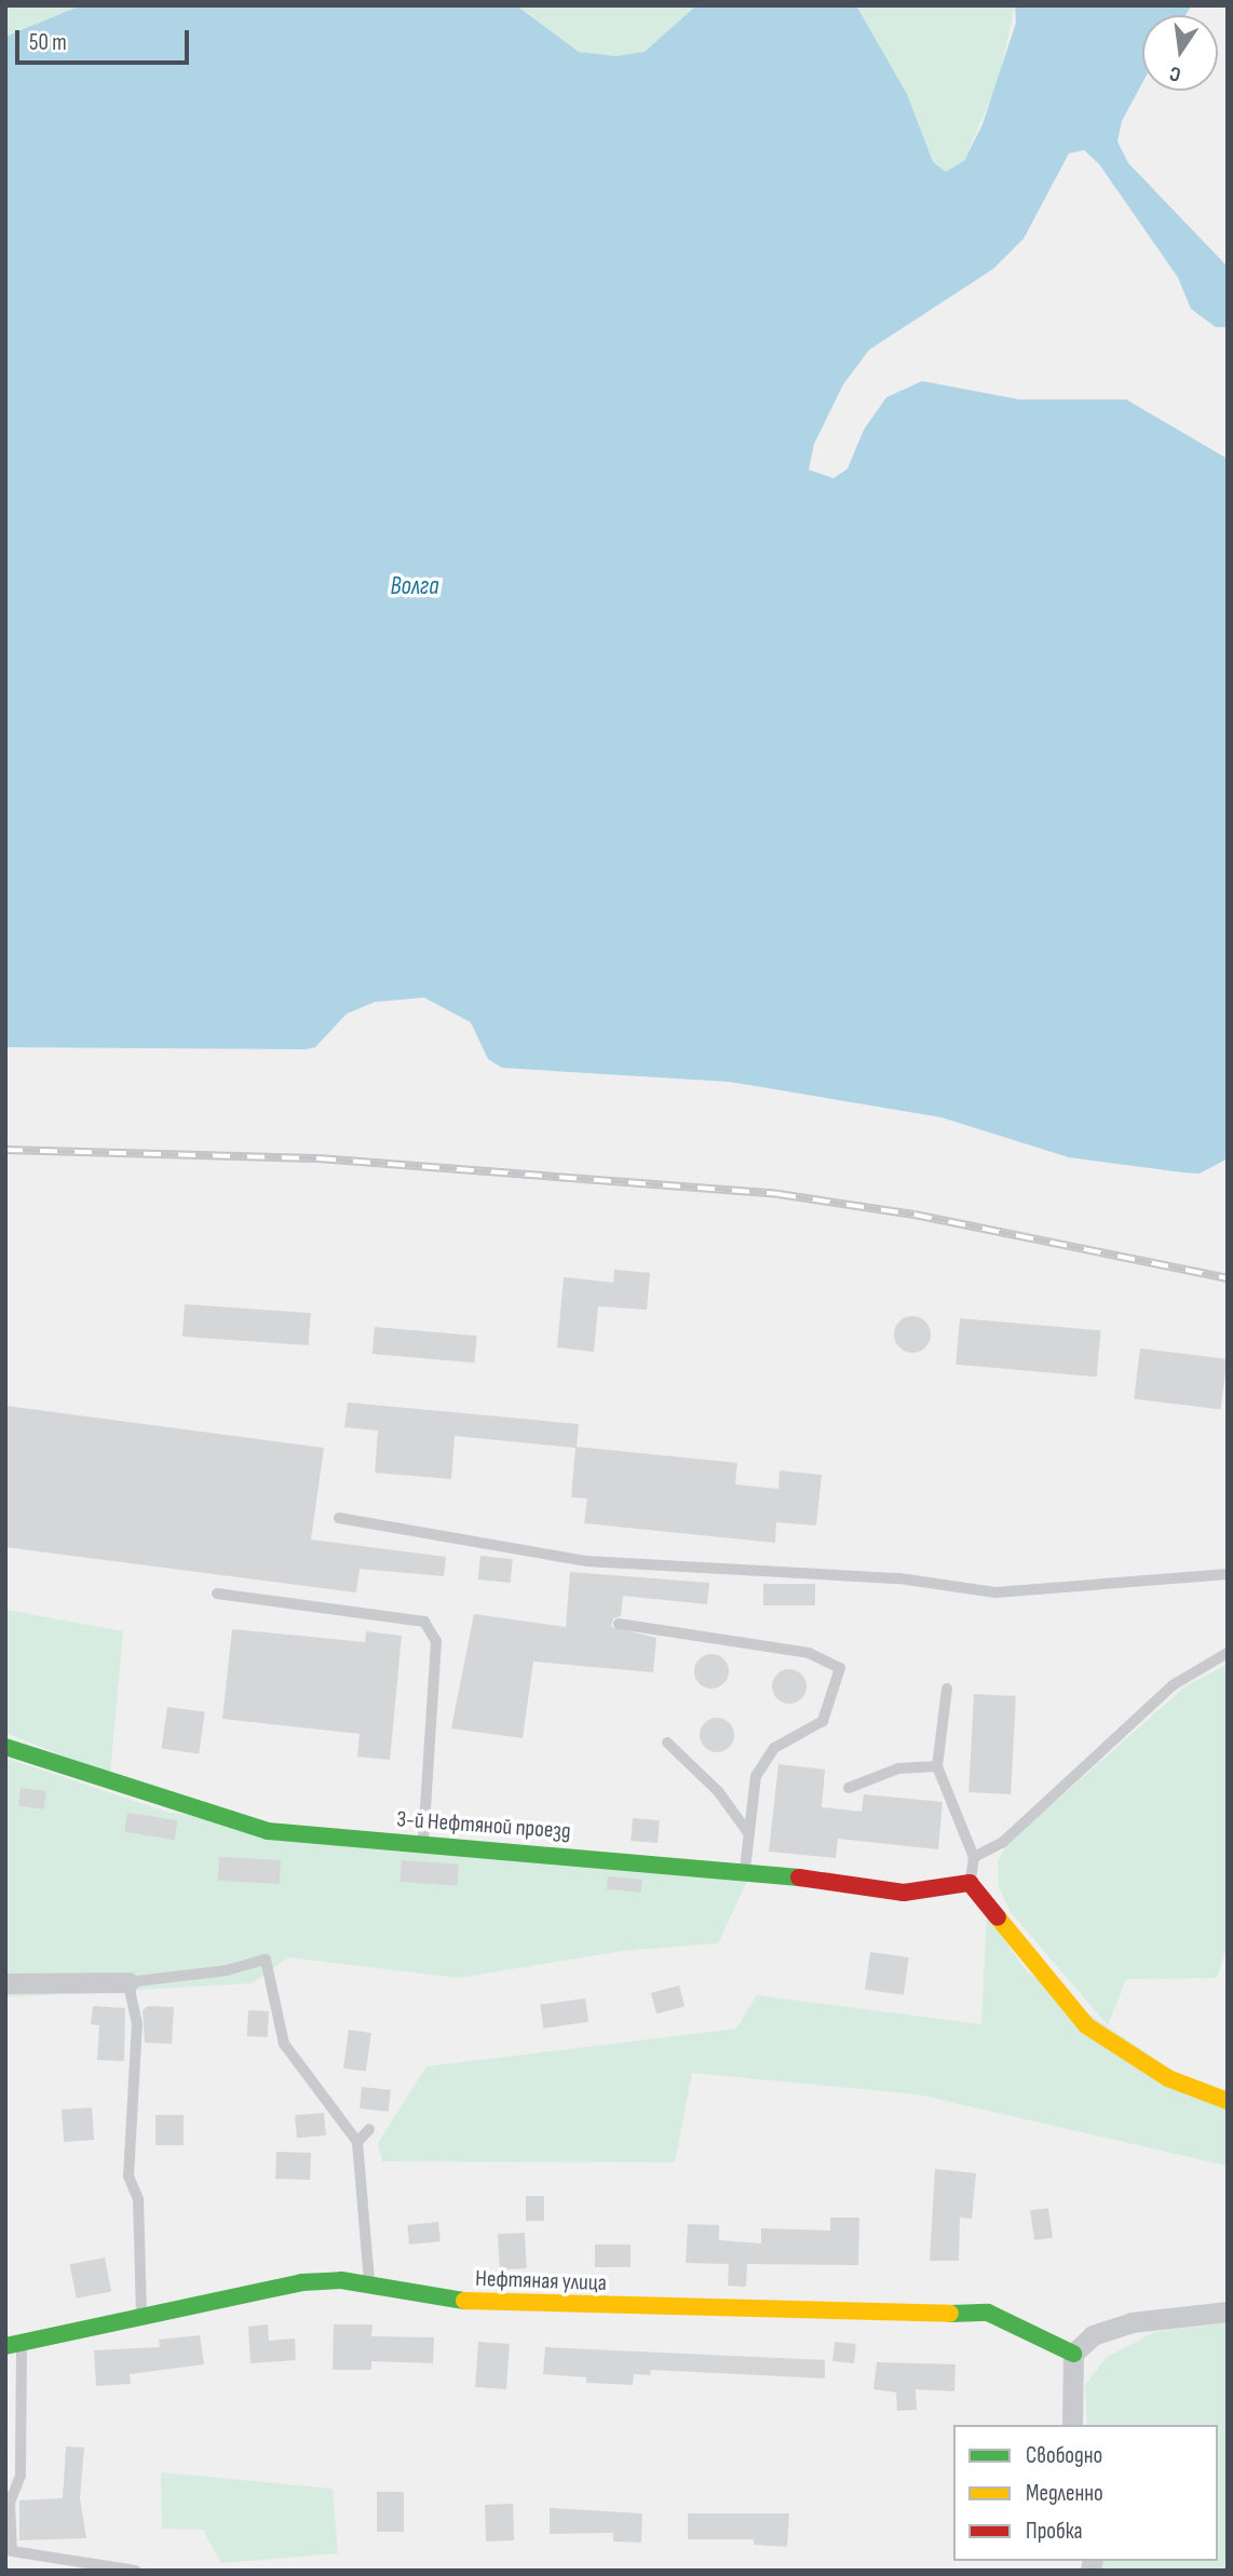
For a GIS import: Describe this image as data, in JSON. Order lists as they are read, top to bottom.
{
  "streets": {
    "street": ["3-й Нефтяной проезд", "Нефтяная улица"]
  },
  "water": ["Волга"],
  "legend": ["Свободно", "Медленно", "Пробка"],
  "scale_bar": "50 m",
  "north": "bottom"
}
